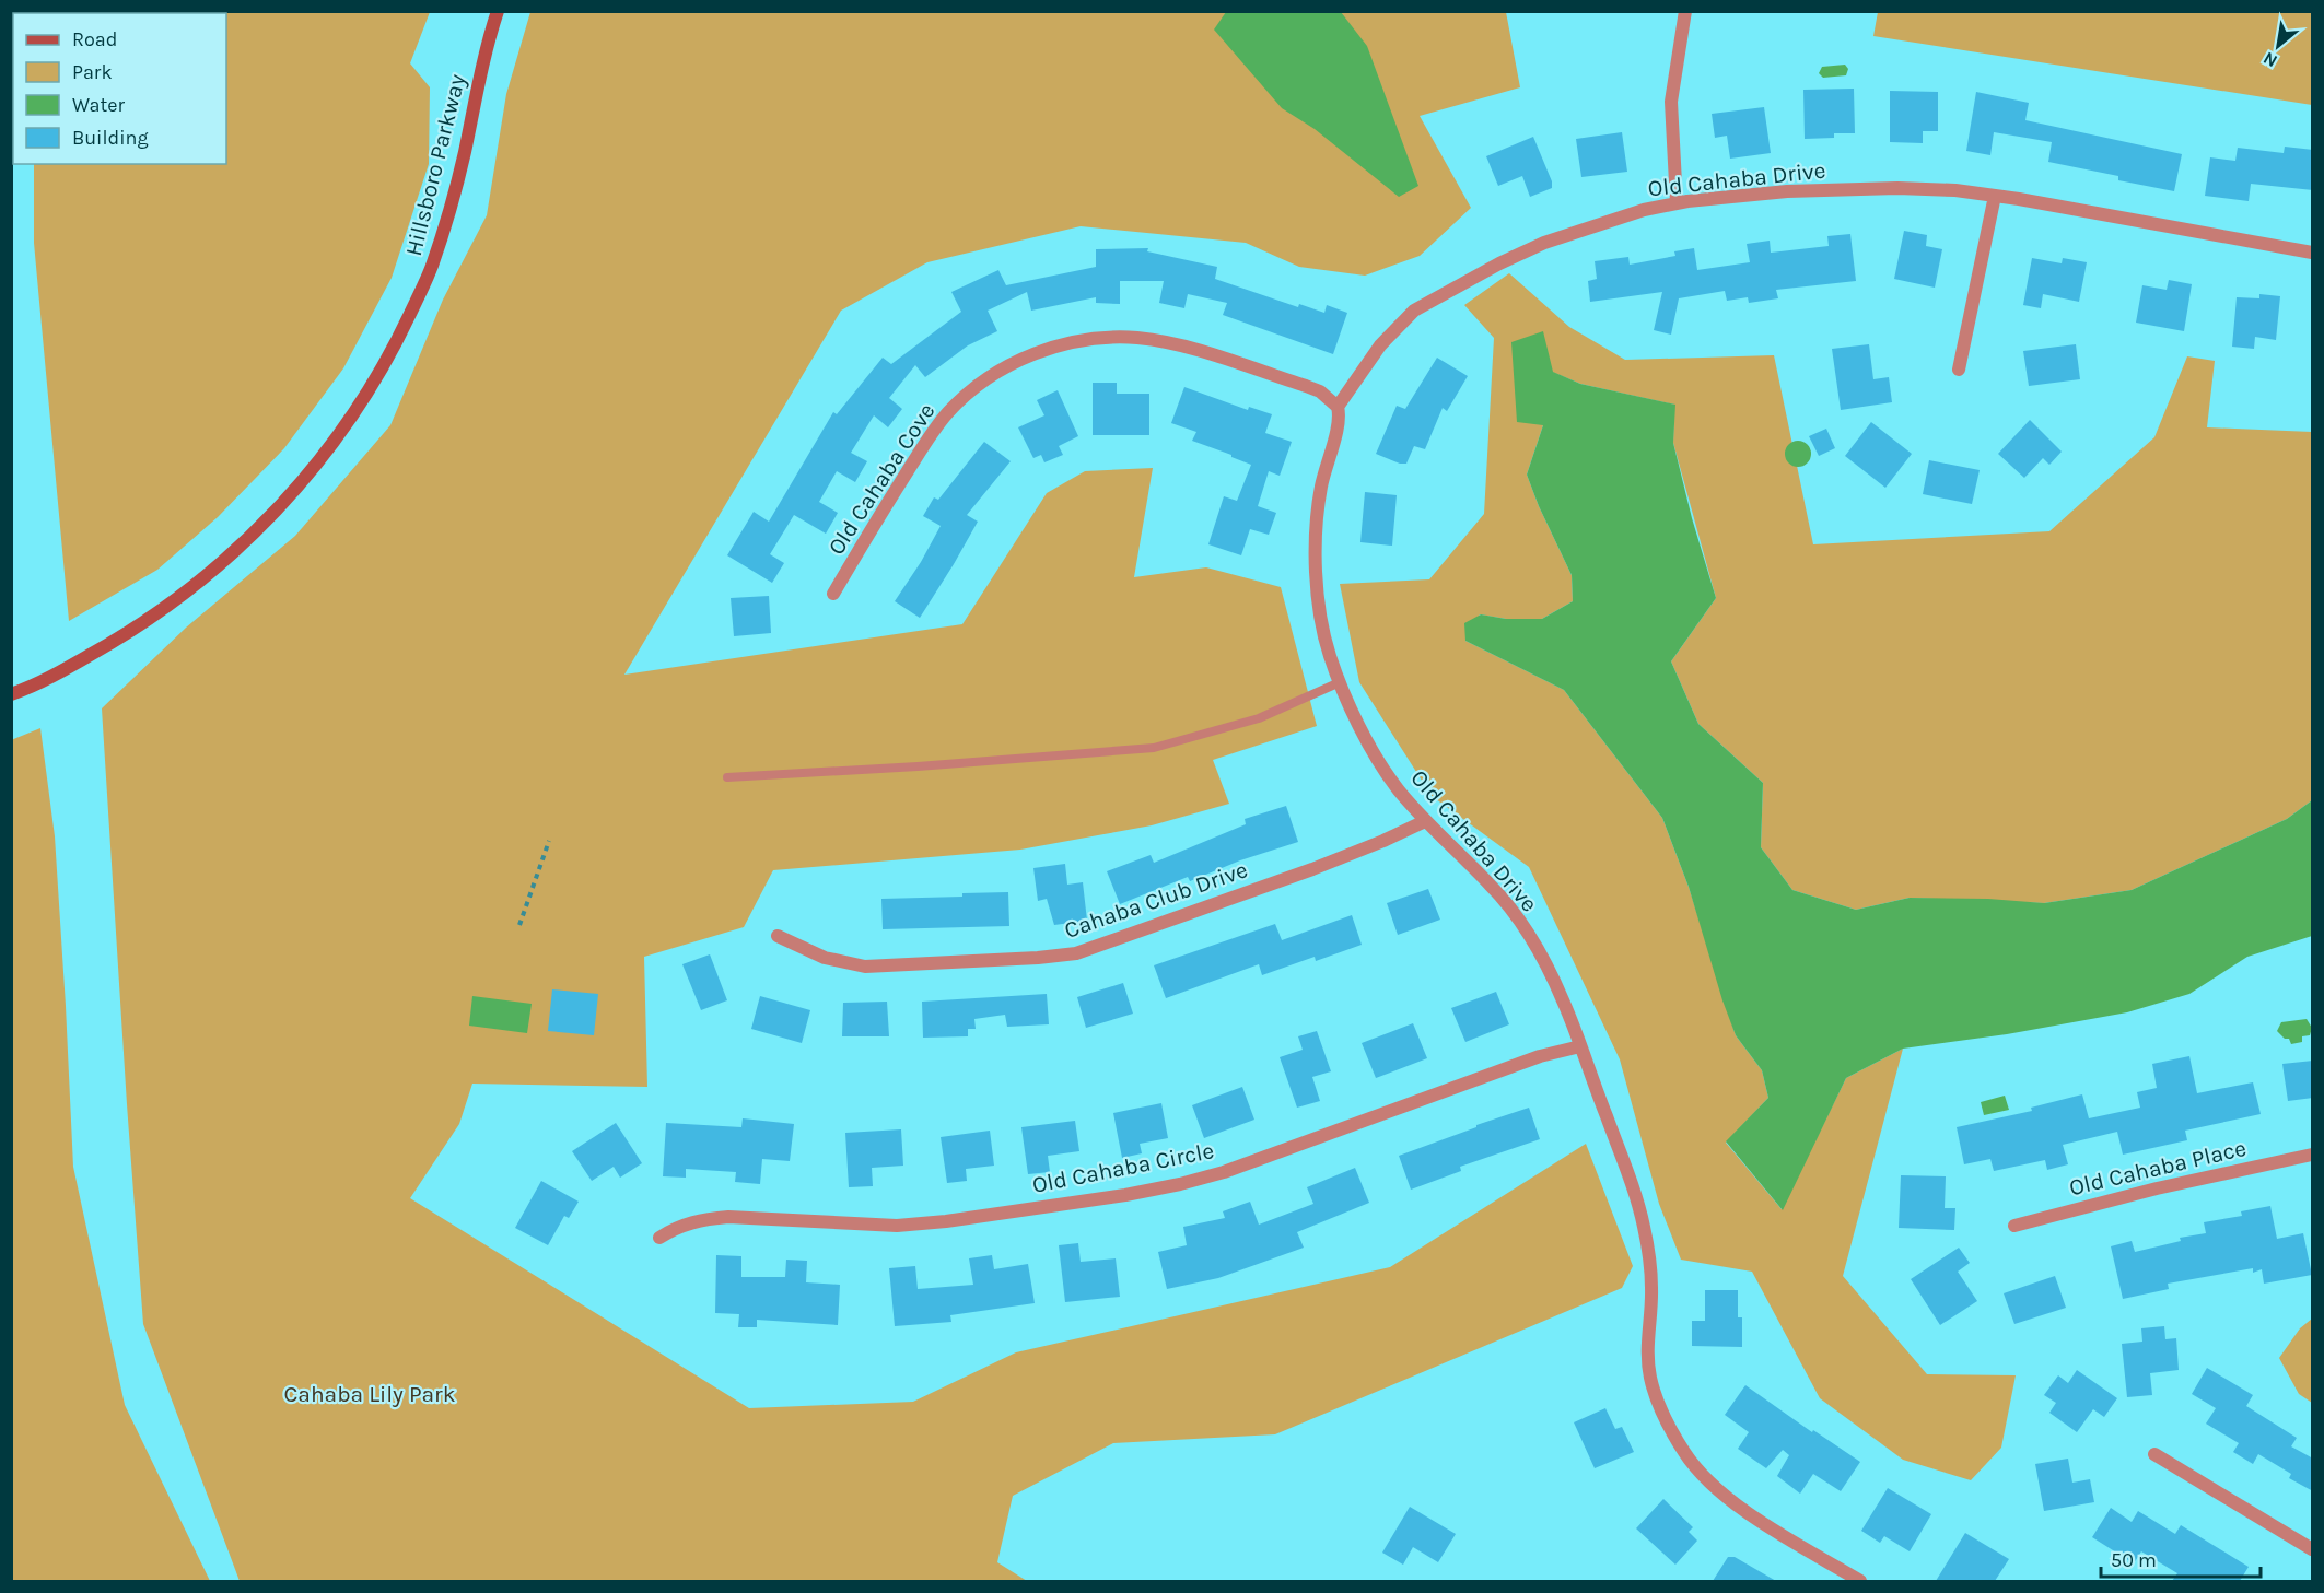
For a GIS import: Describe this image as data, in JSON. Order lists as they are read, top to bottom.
{
  "streets": {
    "street": [
      "Hillsboro Parkway",
      "Old Cahaba Drive",
      "Old Cahaba Cove",
      "Cahaba Club Drive",
      "Old Cahaba Circle",
      "Old Cahaba Place"
    ]
  },
  "crossings": [
    ["Old Cahaba Drive", "Old Cahaba Cove"],
    ["Old Cahaba Drive", "Cahaba Club Drive"],
    ["Old Cahaba Drive", "Old Cahaba Circle"]
  ],
  "parks": ["Cahaba Lily Park"],
  "legend": [
    "Road",
    "Park",
    "Water",
    "Building"
  ],
  "scale_bar": "50 m",
  "north": "bottom left"
}
